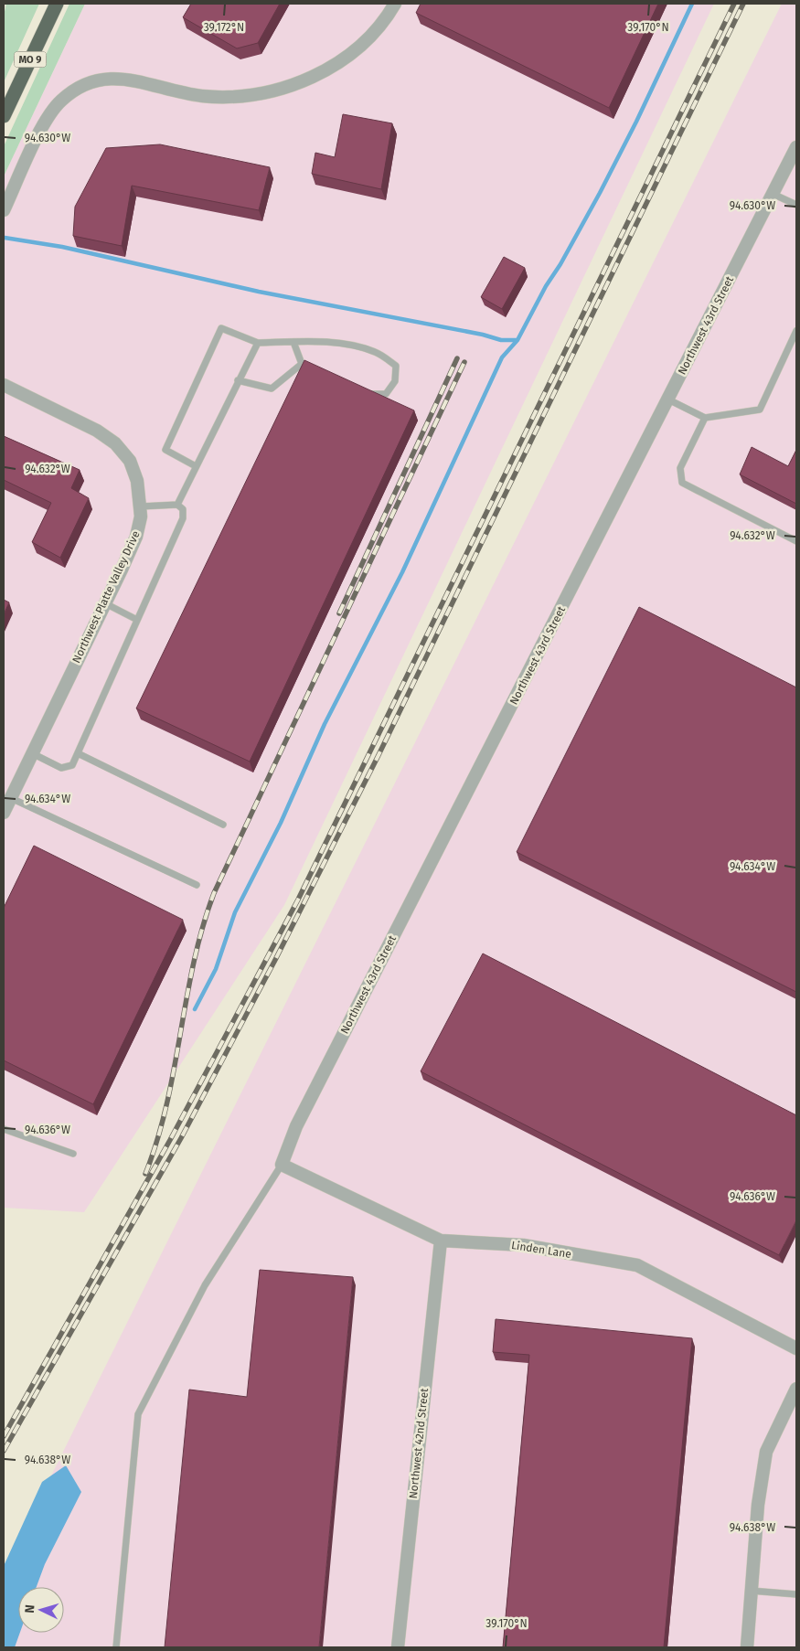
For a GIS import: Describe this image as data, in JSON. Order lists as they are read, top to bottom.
{
  "streets": {
    "highway": ["MO 9"],
    "street": [
      "Northwest 43rd Street",
      "Northwest Platte Valley Drive",
      "Linden Lane",
      "Northwest 42nd Street"
    ]
  },
  "crossings": [
    ["Northwest 43rd Street", "Linden Lane"],
    ["Linden Lane", "Northwest 42nd Street"]
  ],
  "north": "left",
  "coordinates": [
    "39.172°N",
    "39.170°N",
    "94.630°W",
    "94.632°W",
    "94.634°W",
    "94.636°W",
    "94.638°W"
  ]
}
